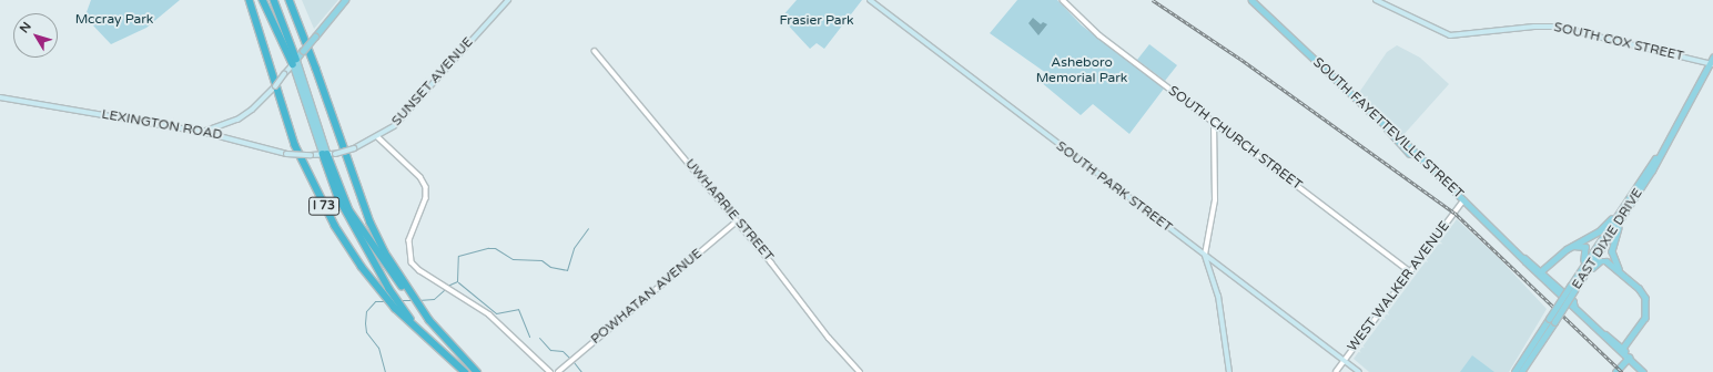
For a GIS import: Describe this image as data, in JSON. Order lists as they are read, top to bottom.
{
  "streets": {
    "highway": ["I 73"],
    "main road": [
      "SOUTH COX STREET",
      "SUNSET AVENUE",
      "LEXINGTON ROAD",
      "SOUTH FAYETTEVILLE STREET",
      "SOUTH PARK STREET",
      "EAST DIXIE DRIVE"
    ],
    "street": [
      "SOUTH CHURCH STREET",
      "UWHARRIE STREET",
      "WEST WALKER AVENUE",
      "POWHATAN AVENUE"
    ]
  },
  "crossings": [
    ["SOUTH COX STREET", "EAST DIXIE DRIVE"],
    ["SUNSET AVENUE", "LEXINGTON ROAD"],
    ["SOUTH FAYETTEVILLE STREET", "WEST WALKER AVENUE"],
    ["SOUTH CHURCH STREET", "WEST WALKER AVENUE"],
    ["SOUTH PARK STREET", "WEST WALKER AVENUE"],
    ["UWHARRIE STREET", "POWHATAN AVENUE"]
  ],
  "parks": ["Mccray Park", "Frasier Park", "Asheboro Memorial Park"],
  "north": "top left"
}
